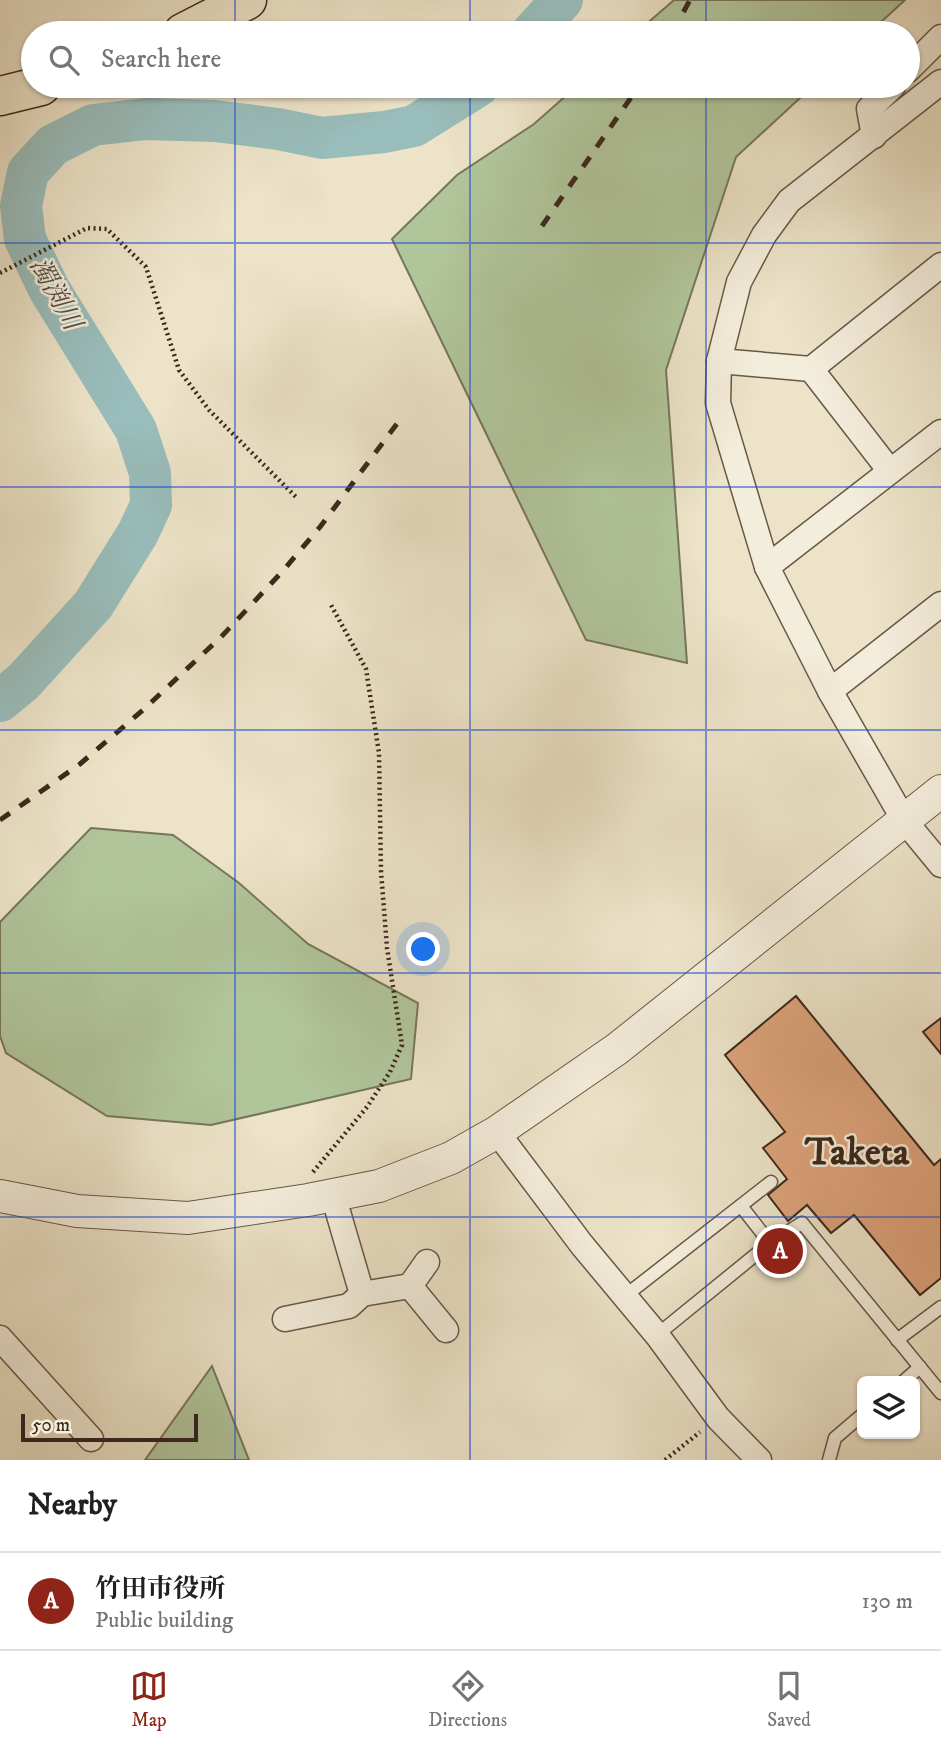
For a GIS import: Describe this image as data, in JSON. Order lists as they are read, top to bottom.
{
  "districts": ["Taketa"],
  "water": ["濁渕川"],
  "scale_bar": "50 m",
  "page": {
    "search": "Search here",
    "pins": "A",
    "scale": "50 m",
    "heading": "Nearby",
    "list": [
      {
        "mark": "A",
        "name": "竹田市役所",
        "note": "Public building",
        "value": "130 m"
      }
    ],
    "nav": ["Map", "Directions", "Saved"]
  }
}
